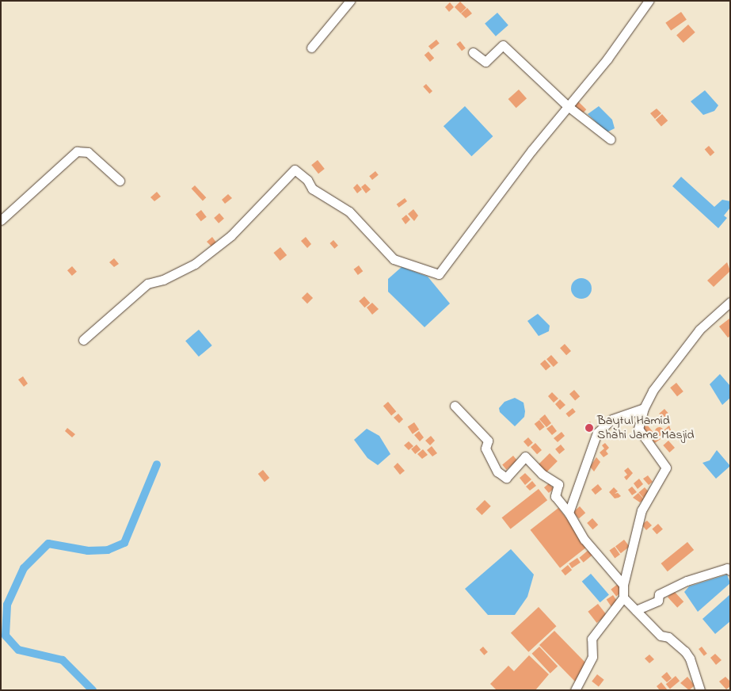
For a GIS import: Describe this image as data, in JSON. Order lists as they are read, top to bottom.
{
  "places": ["Baytul Hamid Shahi Jame Masjid"]
}
